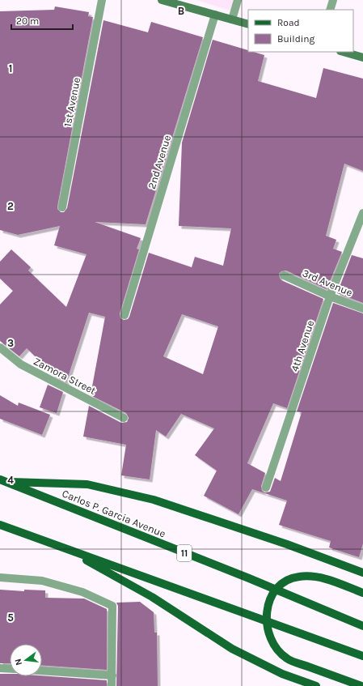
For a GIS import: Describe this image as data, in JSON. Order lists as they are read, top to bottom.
{
  "streets": {
    "main road": ["Carlos P. Garcia Avenue", "11"],
    "street": [
      "1st Avenue",
      "2nd Avenue",
      "3rd Avenue",
      "4th Avenue",
      "Zamora Street"
    ]
  },
  "crossings": [
    ["3rd Avenue", "4th Avenue"]
  ],
  "legend": ["Road", "Building"],
  "scale_bar": "20 m",
  "north": "left",
  "grid": {
    "columns": ["B"],
    "rows": [
      "1",
      "2",
      "3",
      "4",
      "5"
    ]
  }
}
